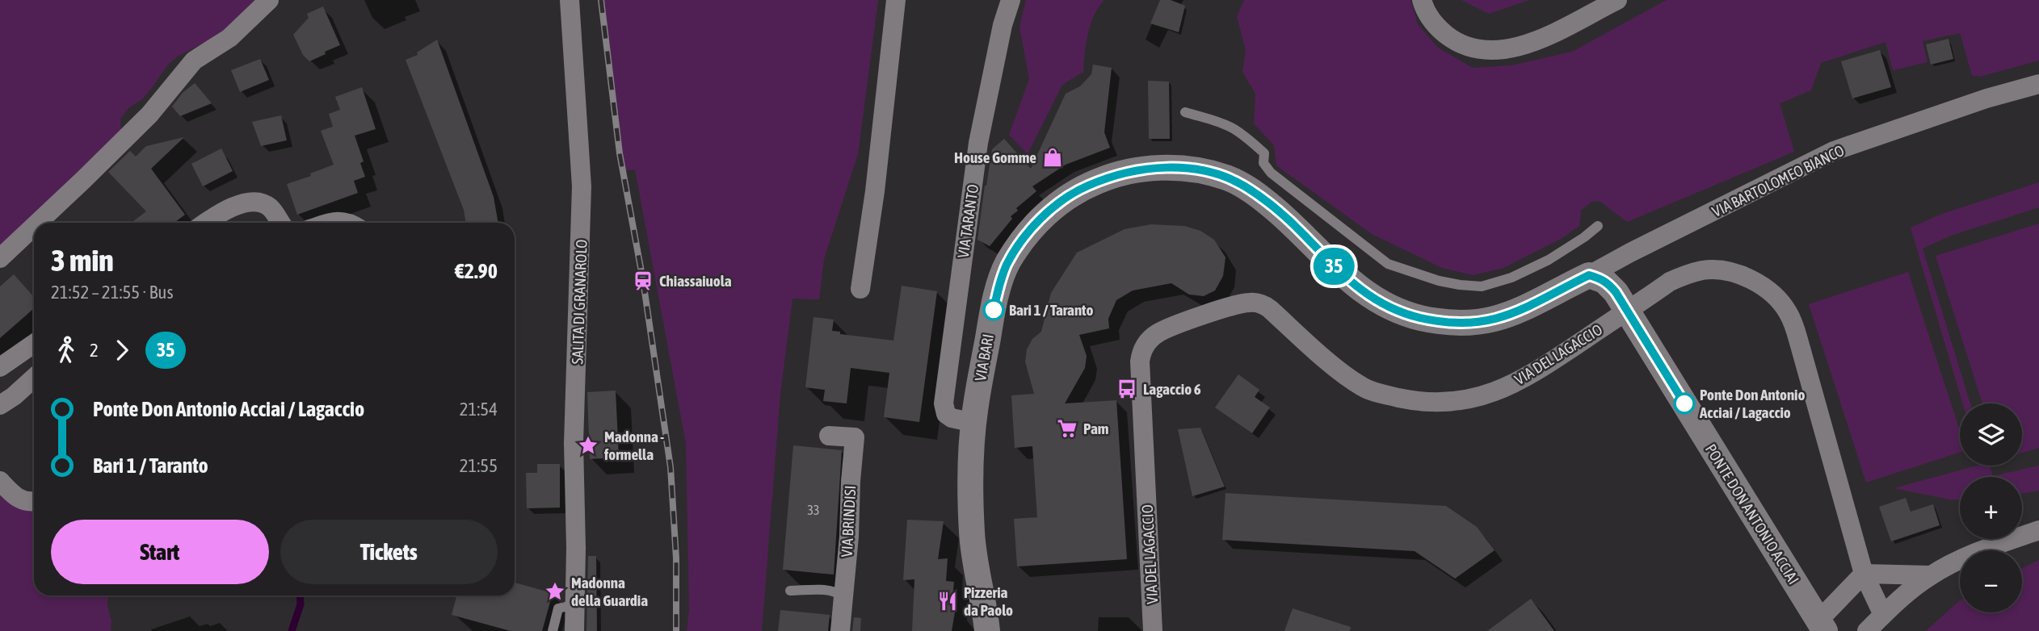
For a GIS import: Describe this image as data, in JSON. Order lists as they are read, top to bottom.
{
  "streets": {
    "street": [
      "VIA BARTOLOMEO BIANCO",
      "VIA TARANTO",
      "SALITA DI GRANAROLO",
      "VIA DEL LAGACCIO",
      "VIA BARI",
      "PONTE DON ANTONIO ACCIAI",
      "VIA BRINDISI"
    ]
  },
  "crossings": [
    ["VIA BARTOLOMEO BIANCO", "VIA BARI"],
    ["VIA BARTOLOMEO BIANCO", "PONTE DON ANTONIO ACCIAI"],
    ["VIA TARANTO", "VIA BARI"],
    ["VIA BARI", "PONTE DON ANTONIO ACCIAI"]
  ],
  "places": {
    "shop": ["House Gomme"],
    "station": ["Chiassaiuola"],
    "other": ["Bari 1 / Taranto", "Ponte Don Antonio Acciai / Lagaccio"],
    "bus stop": ["Lagaccio 6"],
    "supermarket": ["Pam"],
    "place": ["Madonna - formella", "Madonna della Guardia"],
    "restaurant": ["Pizzeria da Paolo"]
  },
  "lines": ["bus line 35"],
  "house_numbers": ["33"],
  "page": {
    "on_map": "35",
    "heading": ["3 min", "21:52 – 21:55 · Bus", "€2.90"],
    "legs": ["2", "35"],
    "list": [
      {
        "name": "Ponte Don Antonio Acciai / Lagaccio",
        "value": "21:54"
      },
      {
        "name": "Bari 1 / Taranto",
        "value": "21:55"
      }
    ],
    "map_buttons": ["+", "−"],
    "buttons": ["Start", "Tickets"]
  }
}
